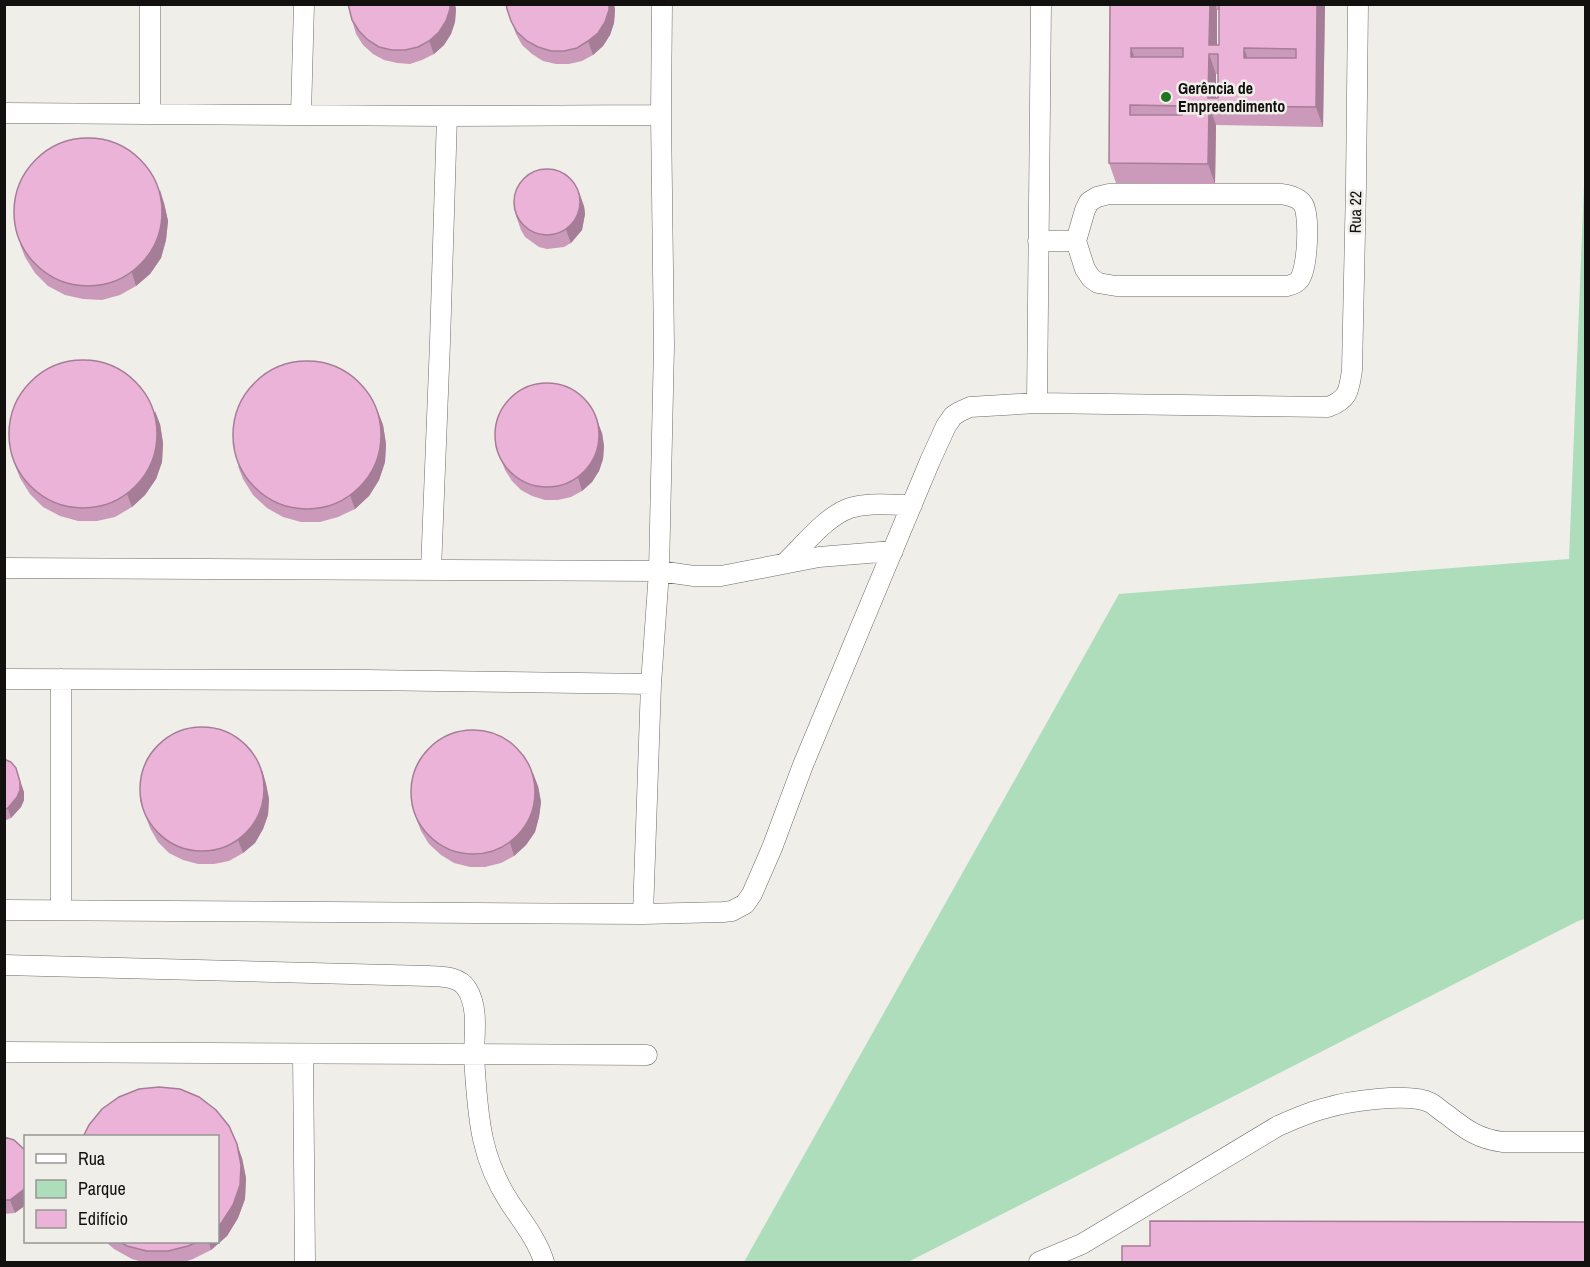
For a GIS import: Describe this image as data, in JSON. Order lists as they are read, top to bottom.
{
  "streets": {
    "lane": ["Rua 22"]
  },
  "places": ["Gerência de Empreendimento"],
  "legend": ["Rua", "Parque", "Edifício"]
}
